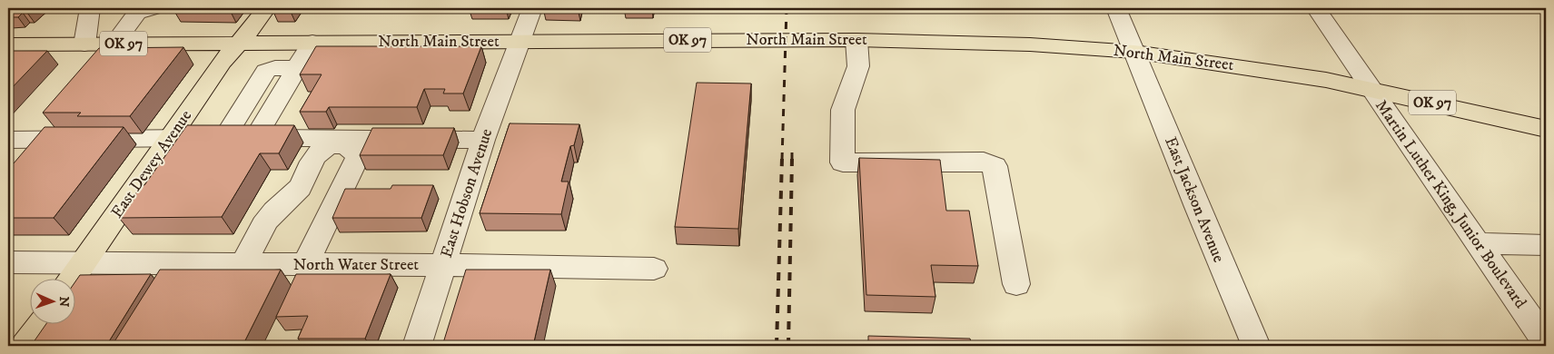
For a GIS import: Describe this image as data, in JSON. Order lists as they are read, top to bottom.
{
  "streets": {
    "main road": ["OK 97", "North Main Street", "East Dewey Avenue"],
    "street": [
      "East Hobson Avenue",
      "East Jackson Avenue",
      "Martin Luther King, Junior Boulevard",
      "North Water Street"
    ]
  },
  "crossings": [
    ["OK 97", "North Main Street"],
    ["OK 97", "East Dewey Avenue"],
    ["OK 97", "Martin Luther King, Junior Boulevard"],
    ["North Main Street", "East Dewey Avenue"],
    ["North Main Street", "East Hobson Avenue"],
    ["North Main Street", "East Jackson Avenue"],
    ["North Main Street", "Martin Luther King, Junior Boulevard"],
    ["East Dewey Avenue", "North Water Street"],
    ["East Hobson Avenue", "North Water Street"]
  ],
  "north": "right"
}
